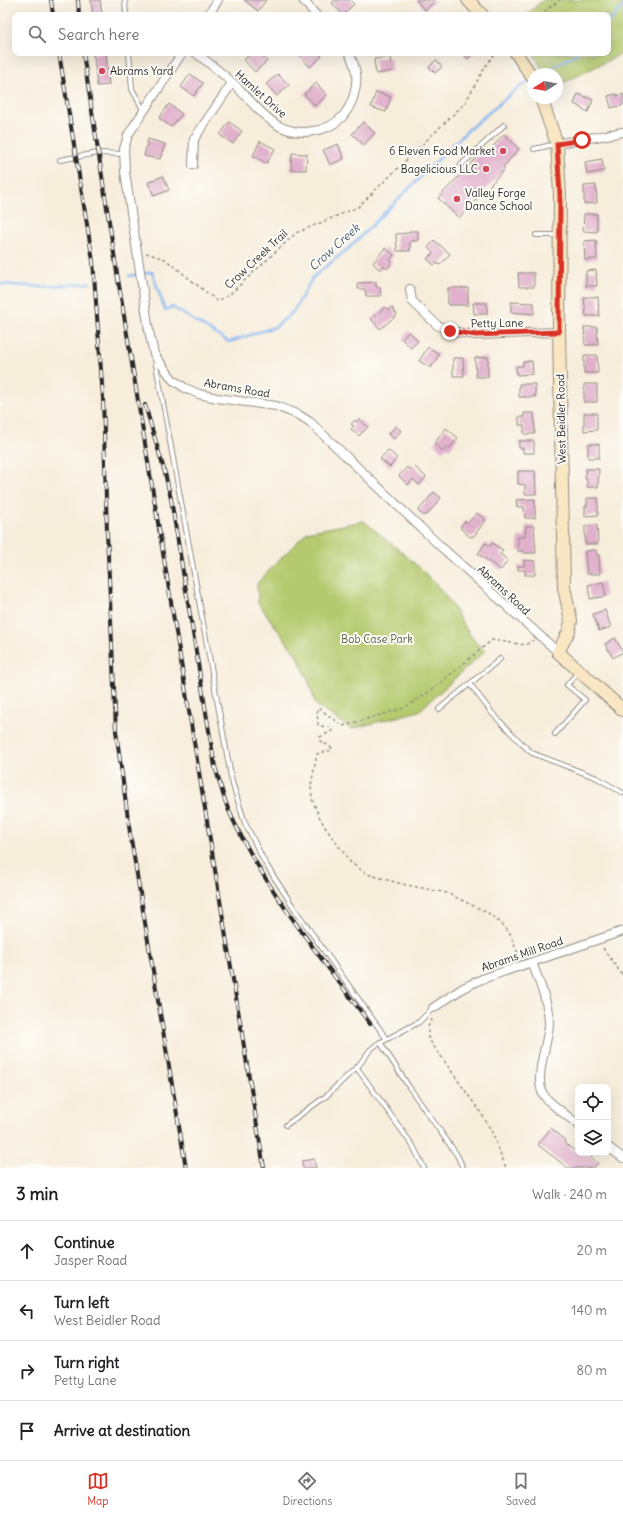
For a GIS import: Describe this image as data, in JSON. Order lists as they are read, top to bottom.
{
  "streets": {
    "street": [
      "Hamlet Drive",
      "Petty Lane",
      "Abrams Road",
      "West Beidler Road",
      "Abrams Mill Road"
    ],
    "path": ["Crow Creek Trail"]
  },
  "crossings": [
    ["Crow Creek Trail", "Abrams Road"],
    ["Petty Lane", "West Beidler Road"],
    ["Abrams Road", "West Beidler Road"]
  ],
  "water": ["Crow Creek"],
  "parks": ["Bob Case Park"],
  "places": [
    "Abrams Yard",
    "6 Eleven Food Market",
    "Bagelicious LLC",
    "Valley Forge Dance School"
  ],
  "north": "left",
  "page": {
    "search": "Search here",
    "heading": ["3 min", "Walk · 240 m"],
    "list": [
      ["Continue", "Jasper Road", "20 m"],
      ["Turn left", "West Beidler Road", "140 m"],
      ["Turn right", "Petty Lane", "80 m"],
      "Arrive at destination"
    ],
    "nav": ["Map", "Directions", "Saved"]
  }
}
